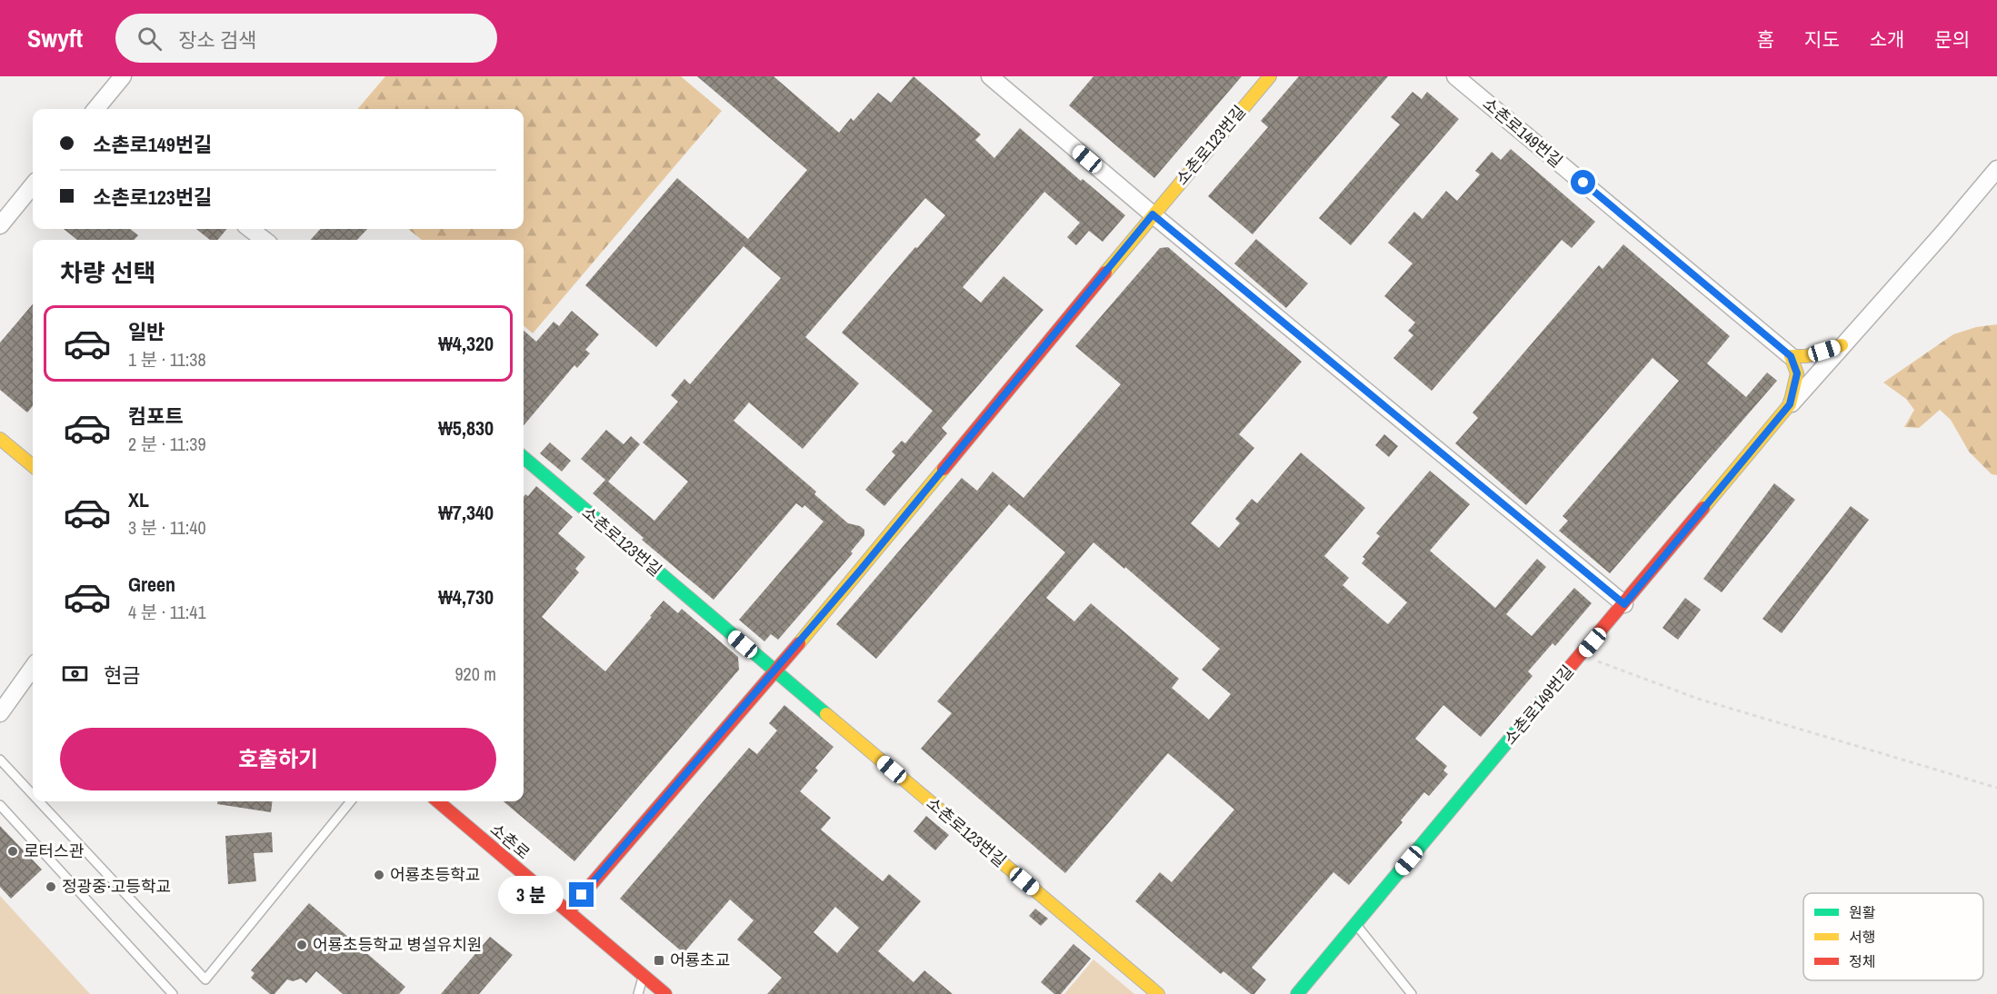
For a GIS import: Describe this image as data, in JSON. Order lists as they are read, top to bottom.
{
  "streets": {
    "street": ["소촌로149번길", "소촌로123번길", "소촌로"]
  },
  "crossings": [
    ["소촌로123번길", "소촌로"]
  ],
  "places": {
    "other": [
      "로터스관",
      "어룡초등학교",
      "정광중·고등학교",
      "어룡초등학교 병설유치원"
    ],
    "transit": ["어룡초교"]
  },
  "legend": ["원활", "서행", "정체"],
  "page": {
    "header": "Swyft",
    "search": "장소 검색",
    "nav": [
      "홈",
      "지도",
      "소개",
      "문의"
    ],
    "banner": ["소촌로149번길", "소촌로123번길"],
    "heading": "차량 선택",
    "list": [
      {
        "name": "일반",
        "note": "1 분 · 11:38",
        "value": "₩4,320"
      },
      {
        "name": "컴포트",
        "note": "2 분 · 11:39",
        "value": "₩5,830"
      },
      {
        "name": "XL",
        "note": "3 분 · 11:40",
        "value": "₩7,340"
      },
      {
        "name": "Green",
        "note": "4 분 · 11:41",
        "value": "₩4,730"
      }
    ],
    "pay": ["현금", "920 m"],
    "buttons": "호출하기",
    "bubble": "3 분"
  }
}
